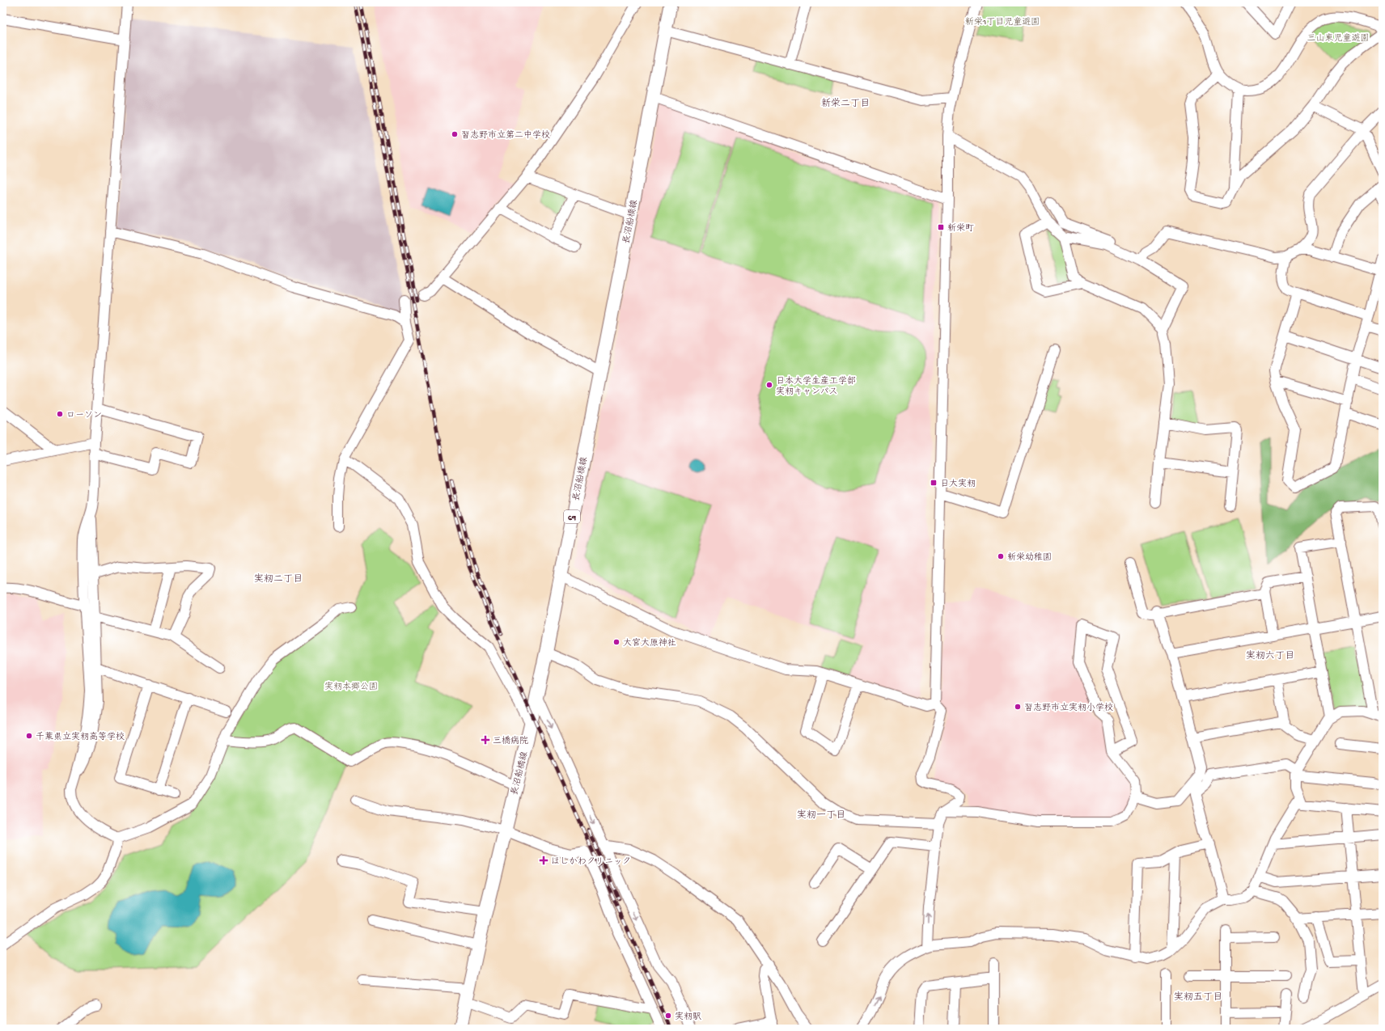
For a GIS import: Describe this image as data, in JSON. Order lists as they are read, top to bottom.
{
  "streets": {
    "main road": ["長沼船橋線", "69"]
  },
  "districts": [
    "新栄二丁目",
    "実籾二丁目",
    "実籾六丁目",
    "実籾一丁目",
    "実籾五丁目"
  ],
  "parks": ["新栄1丁目児童遊園", "三山東児童遊園", "実籾本郷公園"],
  "places": {
    "other": [
      "習志野市立第二中学校",
      "日本大学生産工学部 実籾キャンパス",
      "ローソン",
      "新栄幼稚園",
      "大宮大原神社",
      "習志野市立実籾小学校",
      "千葉県立実籾高等学校",
      "実籾駅"
    ],
    "transit": ["新栄町", "日大実籾"],
    "health": ["三橋病院", "ほしかわクリニック"]
  }
}
